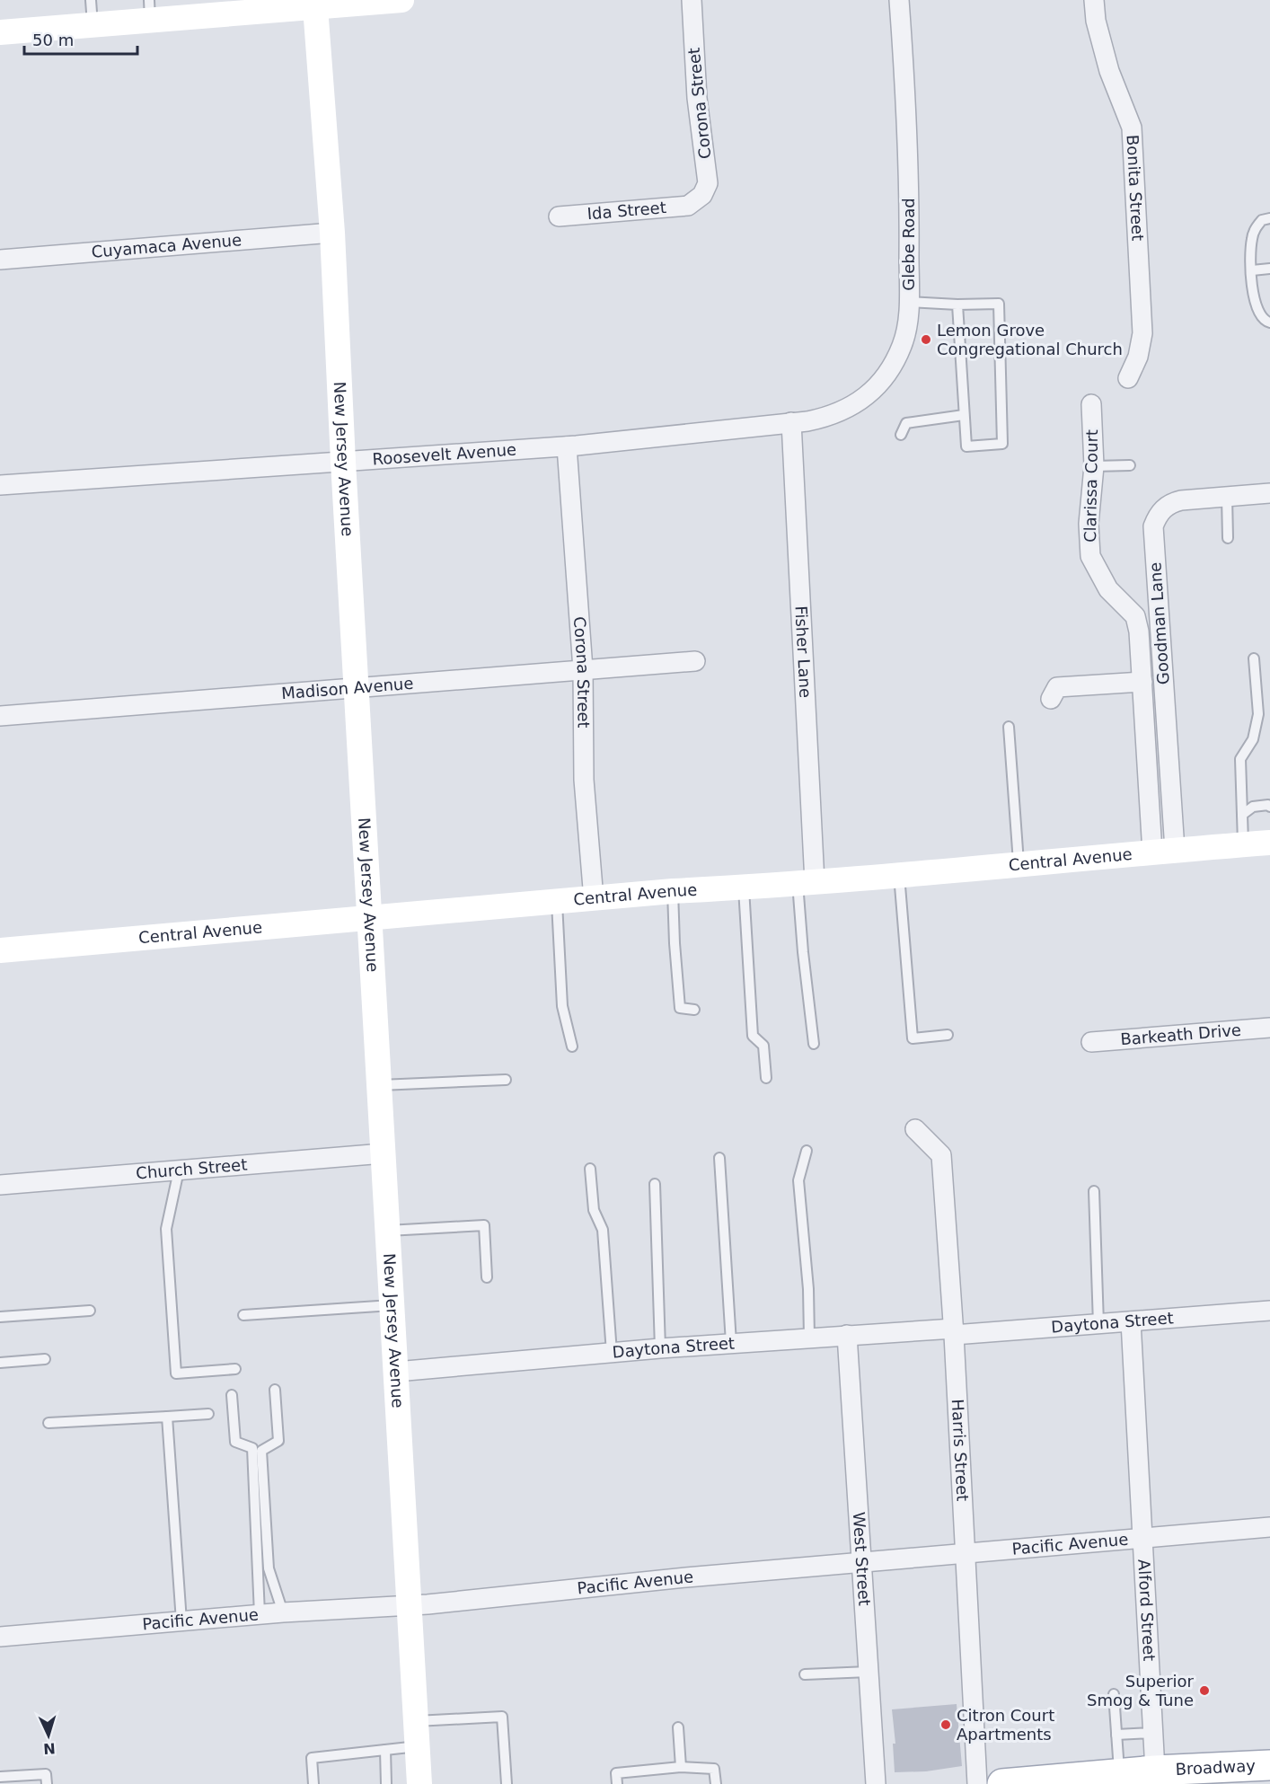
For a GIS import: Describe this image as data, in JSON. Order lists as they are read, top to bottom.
{
  "streets": {
    "main road": ["Broadway"],
    "street": [
      "Corona Street",
      "Bonita Street",
      "Ida Street",
      "Glebe Road",
      "Cuyamaca Avenue",
      "Roosevelt Avenue",
      "New Jersey Avenue",
      "Clarissa Court",
      "Goodman Lane",
      "Fisher Lane",
      "Madison Avenue",
      "Central Avenue",
      "Barkeath Drive",
      "Church Street",
      "Daytona Street",
      "Harris Street",
      "Pacific Avenue",
      "West Street",
      "Alford Street"
    ]
  },
  "crossings": [
    ["Corona Street", "Ida Street"],
    ["Corona Street", "Roosevelt Avenue"],
    ["Corona Street", "Madison Avenue"],
    ["Corona Street", "Central Avenue"],
    ["Glebe Road", "Roosevelt Avenue"],
    ["Glebe Road", "Fisher Lane"],
    ["Cuyamaca Avenue", "New Jersey Avenue"],
    ["Roosevelt Avenue", "New Jersey Avenue"],
    ["Roosevelt Avenue", "Fisher Lane"],
    ["New Jersey Avenue", "Madison Avenue"],
    ["New Jersey Avenue", "Central Avenue"],
    ["New Jersey Avenue", "Church Street"],
    ["New Jersey Avenue", "Daytona Street"],
    ["New Jersey Avenue", "Pacific Avenue"],
    ["Clarissa Court", "Goodman Lane"],
    ["Clarissa Court", "Central Avenue"],
    ["Goodman Lane", "Central Avenue"],
    ["Fisher Lane", "Central Avenue"],
    ["Daytona Street", "Harris Street"],
    ["Daytona Street", "West Street"],
    ["Daytona Street", "Alford Street"],
    ["Harris Street", "Pacific Avenue"],
    ["Pacific Avenue", "West Street"],
    ["Pacific Avenue", "Alford Street"],
    ["Alford Street", "Broadway"]
  ],
  "places": ["Lemon Grove Congregational Church", "Superior Smog & Tune", "Citron Court Apartments"],
  "scale_bar": "50 m",
  "north": "bottom"
}
